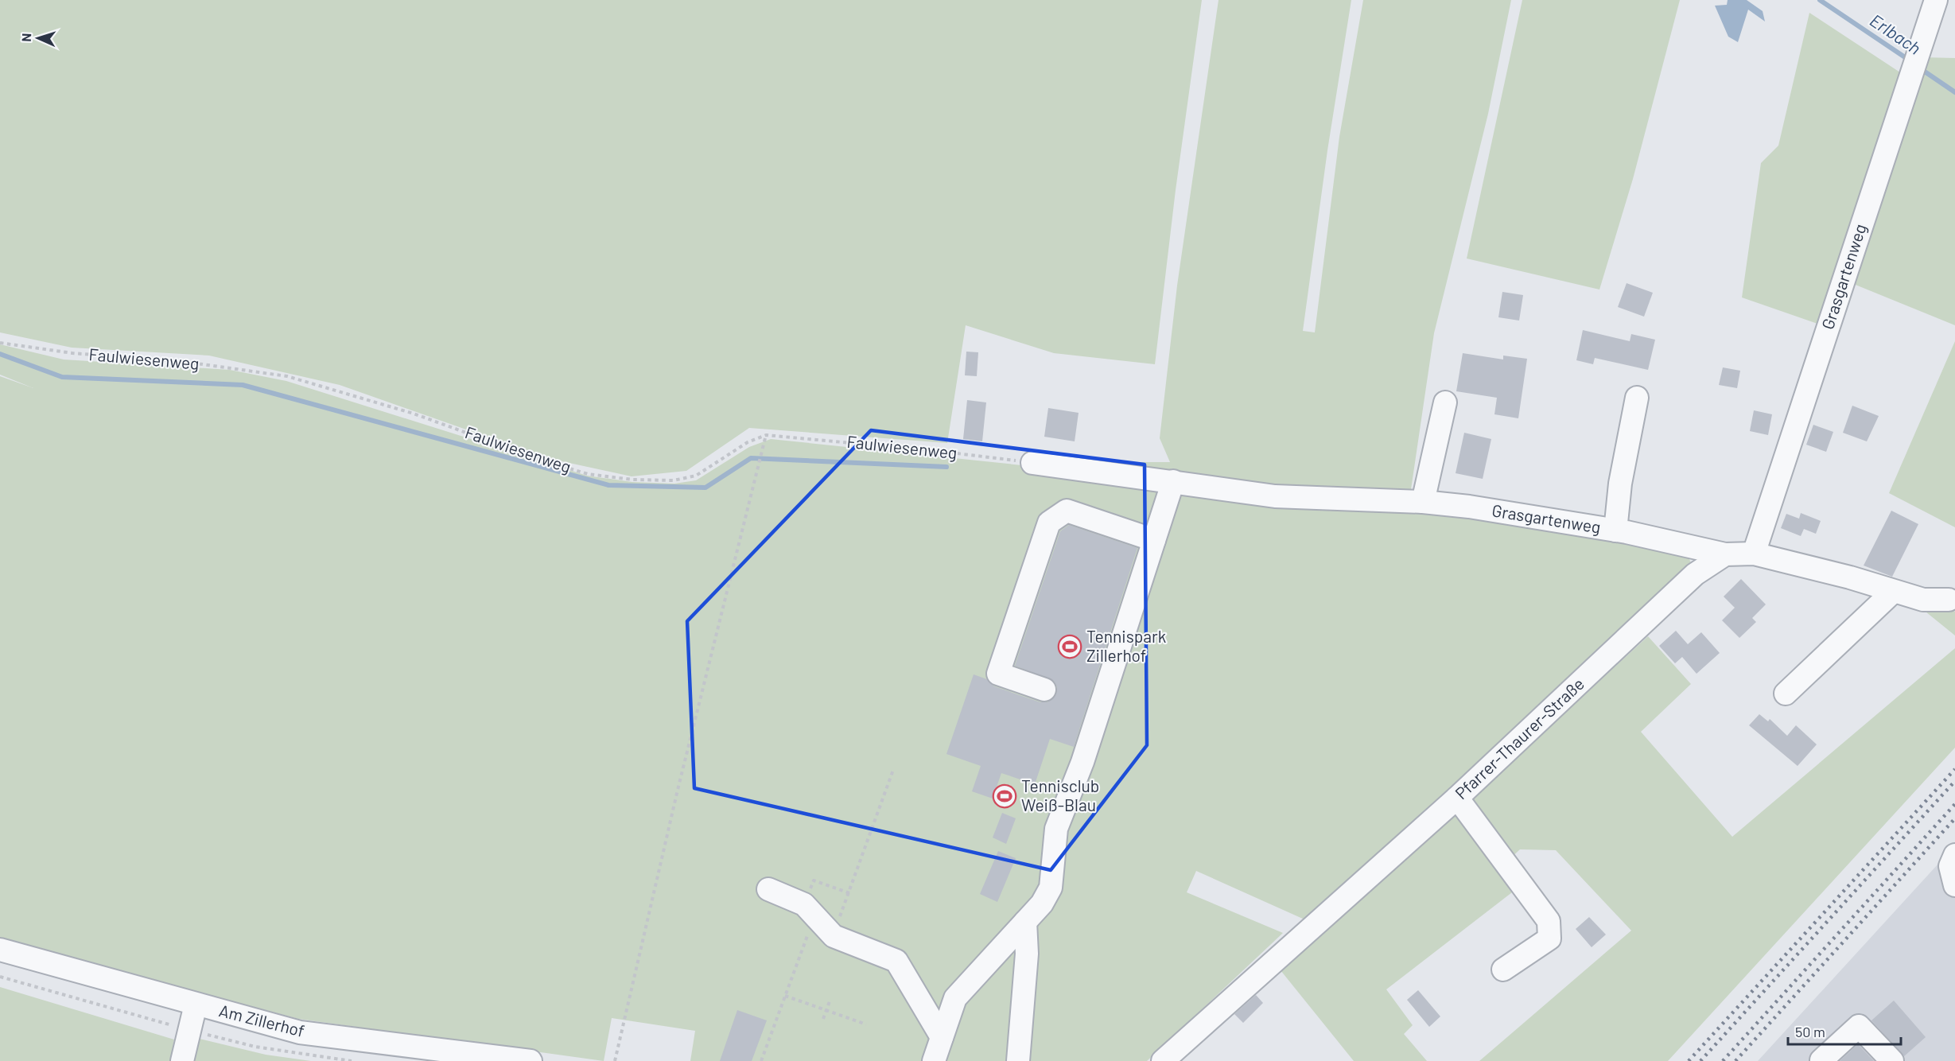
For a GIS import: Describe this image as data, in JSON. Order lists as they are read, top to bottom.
{
  "streets": {
    "street": ["Grasgartenweg", "Pfarrer-Thaurer-Straße", "Am Zillerhof"],
    "path": ["Faulwiesenweg"]
  },
  "crossings": [
    ["Grasgartenweg", "Faulwiesenweg"],
    ["Grasgartenweg", "Pfarrer-Thaurer-Straße"]
  ],
  "water": ["Erlbach"],
  "places": {
    "sports": ["Tennispark Zillerhof", "Tennisclub Weiß-Blau"]
  },
  "scale_bar": "50 m",
  "north": "left"
}
